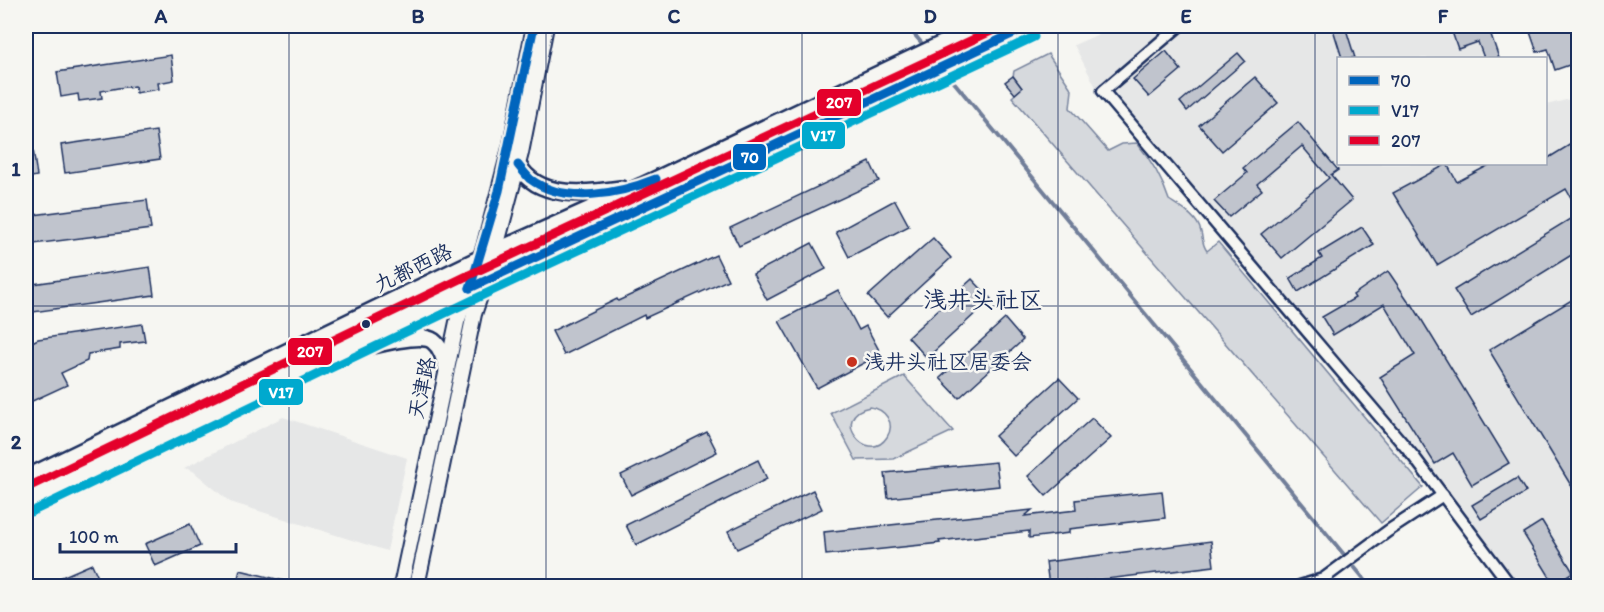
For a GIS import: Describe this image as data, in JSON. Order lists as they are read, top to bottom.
{
  "streets": {
    "main road": ["九都西路", "天津路"]
  },
  "crossings": [
    ["九都西路", "天津路"]
  ],
  "districts": ["浅井头社区"],
  "places": ["浅井头社区居委会"],
  "lines": ["transit line 70", "transit line 207", "transit line V17"],
  "legend": ["70", "V17", "207"],
  "scale_bar": "100 m",
  "grid": {
    "columns": [
      "A",
      "B",
      "C",
      "D",
      "E",
      "F"
    ],
    "rows": ["1", "2"]
  }
}
